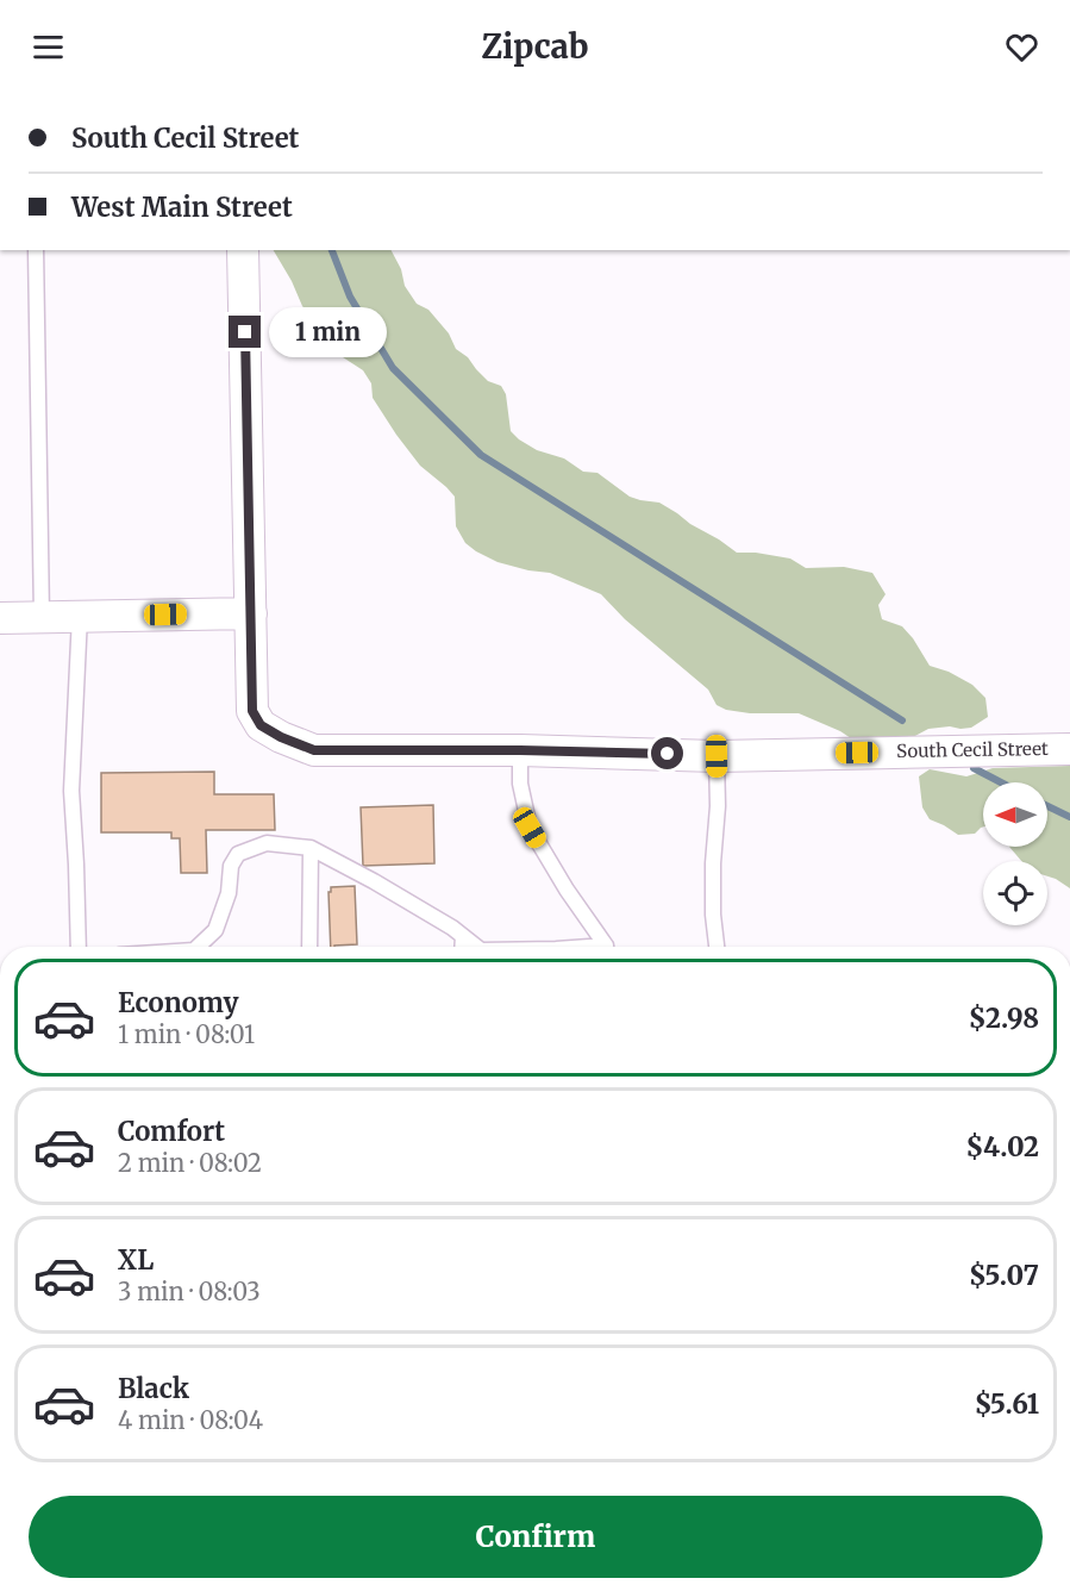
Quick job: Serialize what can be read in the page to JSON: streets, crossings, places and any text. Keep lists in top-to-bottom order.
{
  "streets": {
    "street": ["South Cecil Street"]
  },
  "north": "left",
  "page": {
    "header": "Zipcab",
    "banner": ["South Cecil Street", "West Main Street"],
    "bubble": "1 min",
    "list": [
      {
        "name": "Economy",
        "note": "1 min · 08:01",
        "value": "$2.98"
      },
      {
        "name": "Comfort",
        "note": "2 min · 08:02",
        "value": "$4.02"
      },
      {
        "name": "XL",
        "note": "3 min · 08:03",
        "value": "$5.07"
      },
      {
        "name": "Black",
        "note": "4 min · 08:04",
        "value": "$5.61"
      }
    ],
    "buttons": "Confirm"
  }
}
